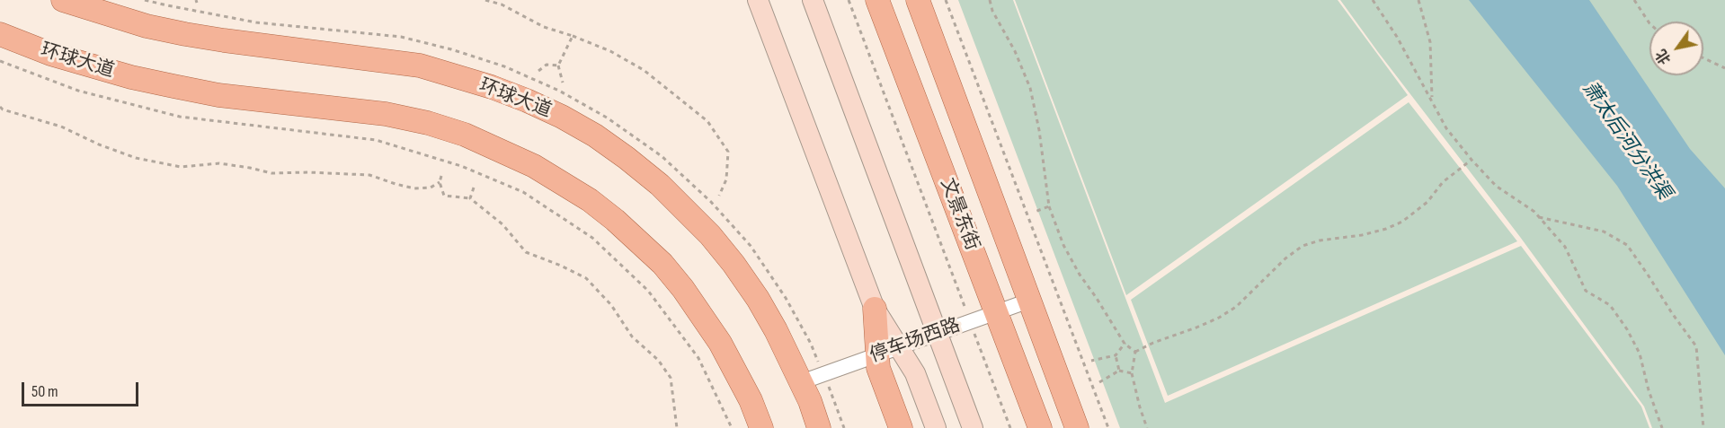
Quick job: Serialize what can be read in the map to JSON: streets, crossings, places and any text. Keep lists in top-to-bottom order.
{
  "streets": {
    "main road": ["环球大道", "文景东街"],
    "street": ["停车场西路"]
  },
  "crossings": [
    ["环球大道", "停车场西路"],
    ["文景东街", "停车场西路"]
  ],
  "water": ["萧太后河分洪渠"],
  "scale_bar": "50 m",
  "north": "bottom left"
}
